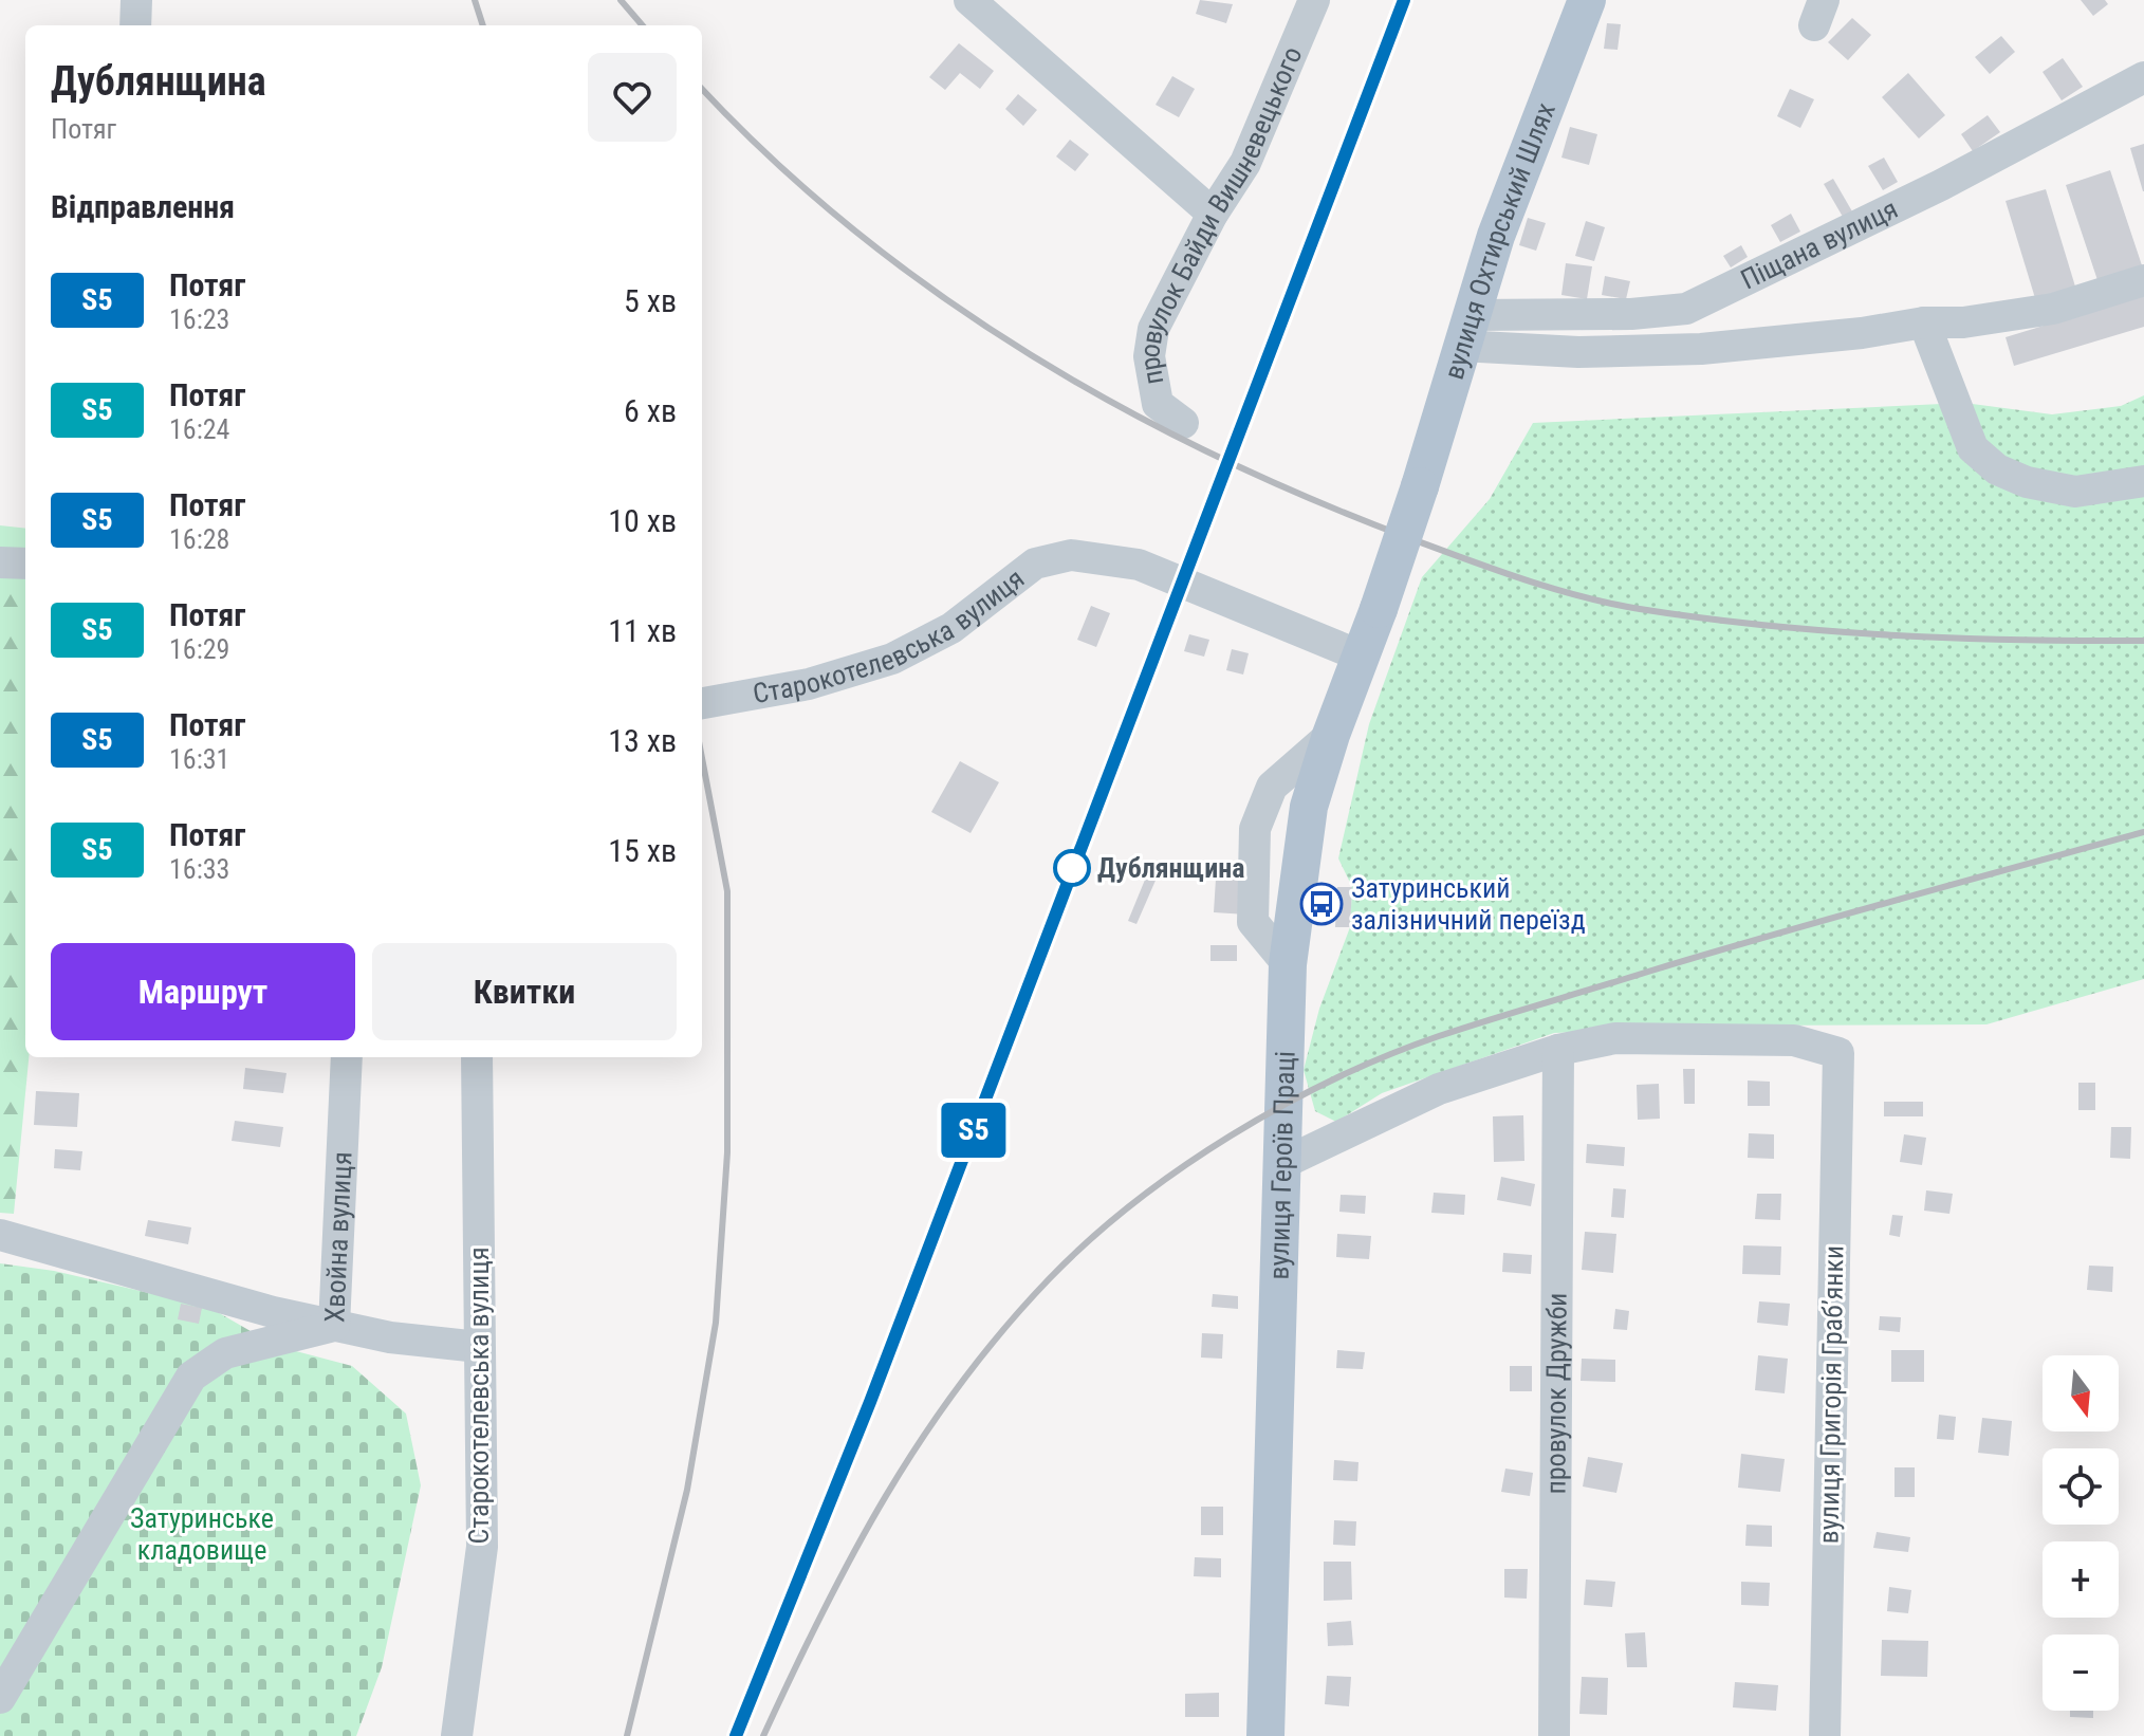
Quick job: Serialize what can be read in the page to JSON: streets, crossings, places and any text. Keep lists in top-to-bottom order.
{
  "streets": {
    "main road": ["вулиця Охтирський Шлях", "вулиця Героїв Праці"],
    "street": [
      "провулок Байди Вишневецького",
      "Піщана вулиця",
      "Старокотелевська вулиця",
      "Хвойна вулиця",
      "провулок Дружби",
      "вулиця Григорія Грабʼянки"
    ]
  },
  "crossings": [
    ["вулиця Охтирський Шлях", "Піщана вулиця"],
    ["вулиця Охтирський Шлях", "вулиця Героїв Праці"],
    ["Старокотелевська вулиця", "вулиця Героїв Праці"],
    ["Старокотелевська вулиця", "Хвойна вулиця"],
    ["провулок Дружби", "вулиця Григорія Грабʼянки"]
  ],
  "parks": ["Затуринське кладовище"],
  "places": {
    "other": ["Дублянщина"],
    "bus stop": ["Затуринський залізничний переїзд"]
  },
  "north": "bottom",
  "page": {
    "on_map": "S5",
    "heading": [
      ["Дублянщина", "Потяг"],
      "Відправлення"
    ],
    "list": [
      {
        "mark": "S5",
        "name": "Потяг",
        "note": "16:23",
        "value": "5 хв"
      },
      {
        "mark": "S5",
        "name": "Потяг",
        "note": "16:24",
        "value": "6 хв"
      },
      {
        "mark": "S5",
        "name": "Потяг",
        "note": "16:28",
        "value": "10 хв"
      },
      {
        "mark": "S5",
        "name": "Потяг",
        "note": "16:29",
        "value": "11 хв"
      },
      {
        "mark": "S5",
        "name": "Потяг",
        "note": "16:31",
        "value": "13 хв"
      },
      {
        "mark": "S5",
        "name": "Потяг",
        "note": "16:33",
        "value": "15 хв"
      }
    ],
    "buttons": ["Маршрут", "Квитки"],
    "map_buttons": ["+", "−"]
  }
}
